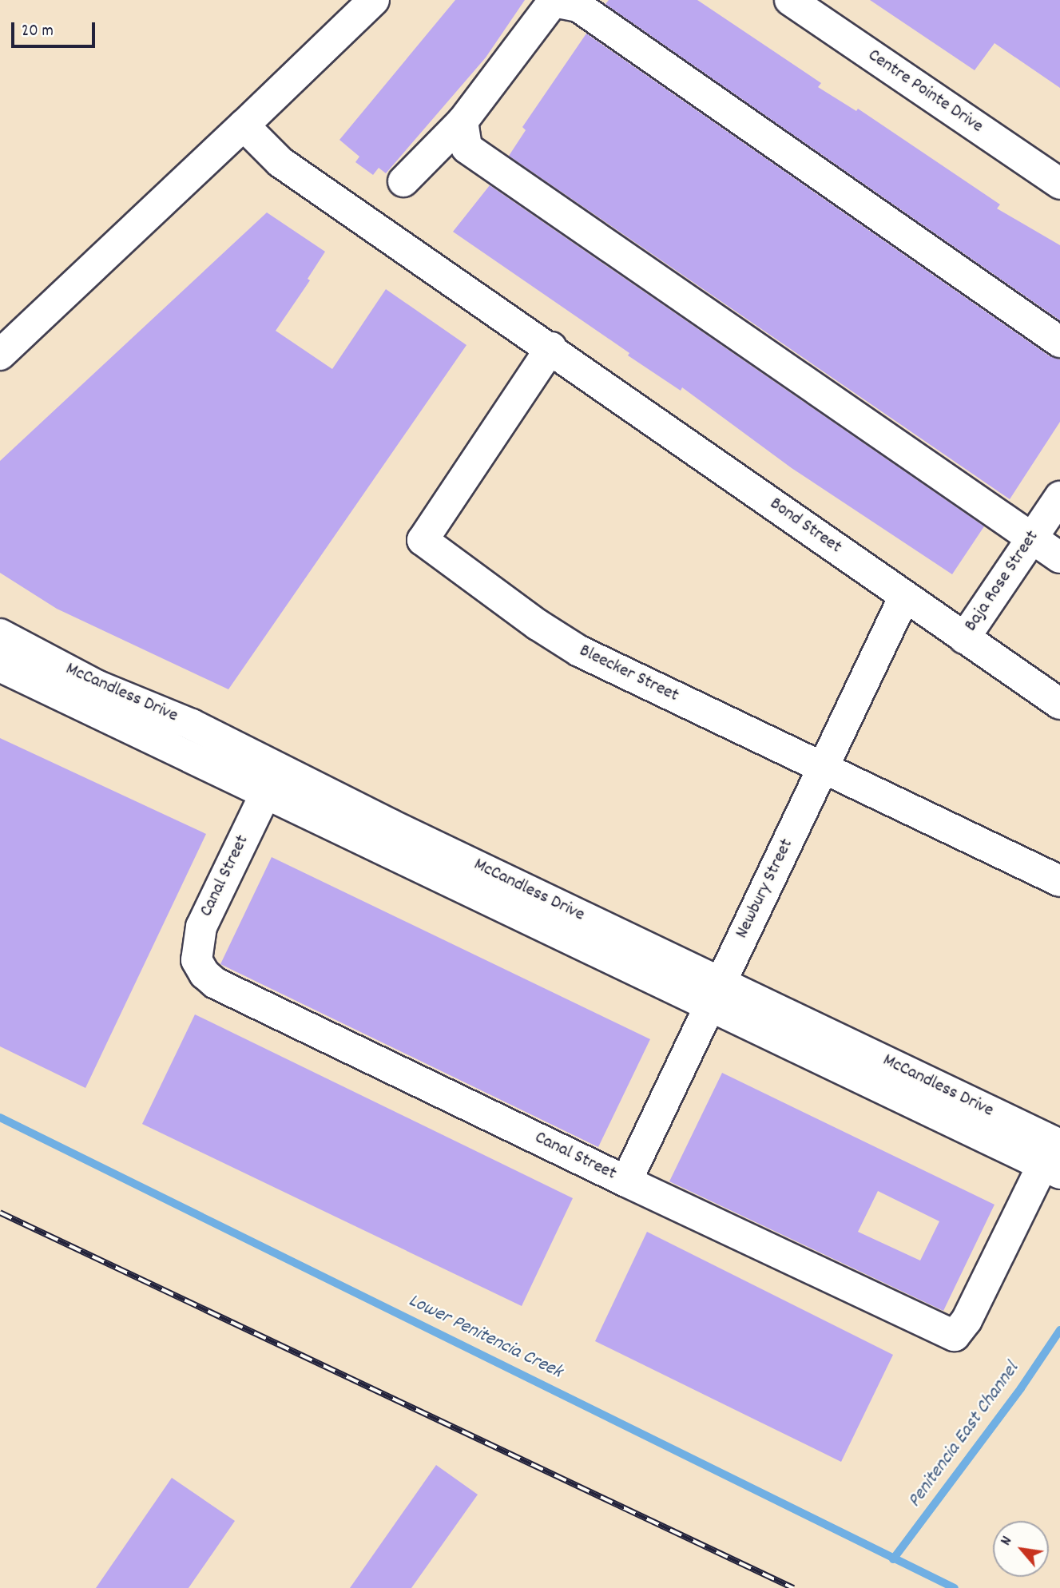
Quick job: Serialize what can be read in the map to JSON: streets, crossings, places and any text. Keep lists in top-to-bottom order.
{
  "streets": {
    "street": [
      "Centre Pointe Drive",
      "Bond Street",
      "Baja Rose Street",
      "Bleecker Street",
      "McCandless Drive",
      "Canal Street",
      "Newbury Street"
    ]
  },
  "crossings": [
    ["Bond Street", "Baja Rose Street"],
    ["Bond Street", "Bleecker Street"],
    ["Bond Street", "Newbury Street"],
    ["Bleecker Street", "Newbury Street"],
    ["McCandless Drive", "Canal Street"],
    ["McCandless Drive", "Newbury Street"],
    ["Canal Street", "Newbury Street"]
  ],
  "water": ["Lower Penitencia Creek", "Penitencia East Channel"],
  "scale_bar": "20 m",
  "north": "top left"
}
